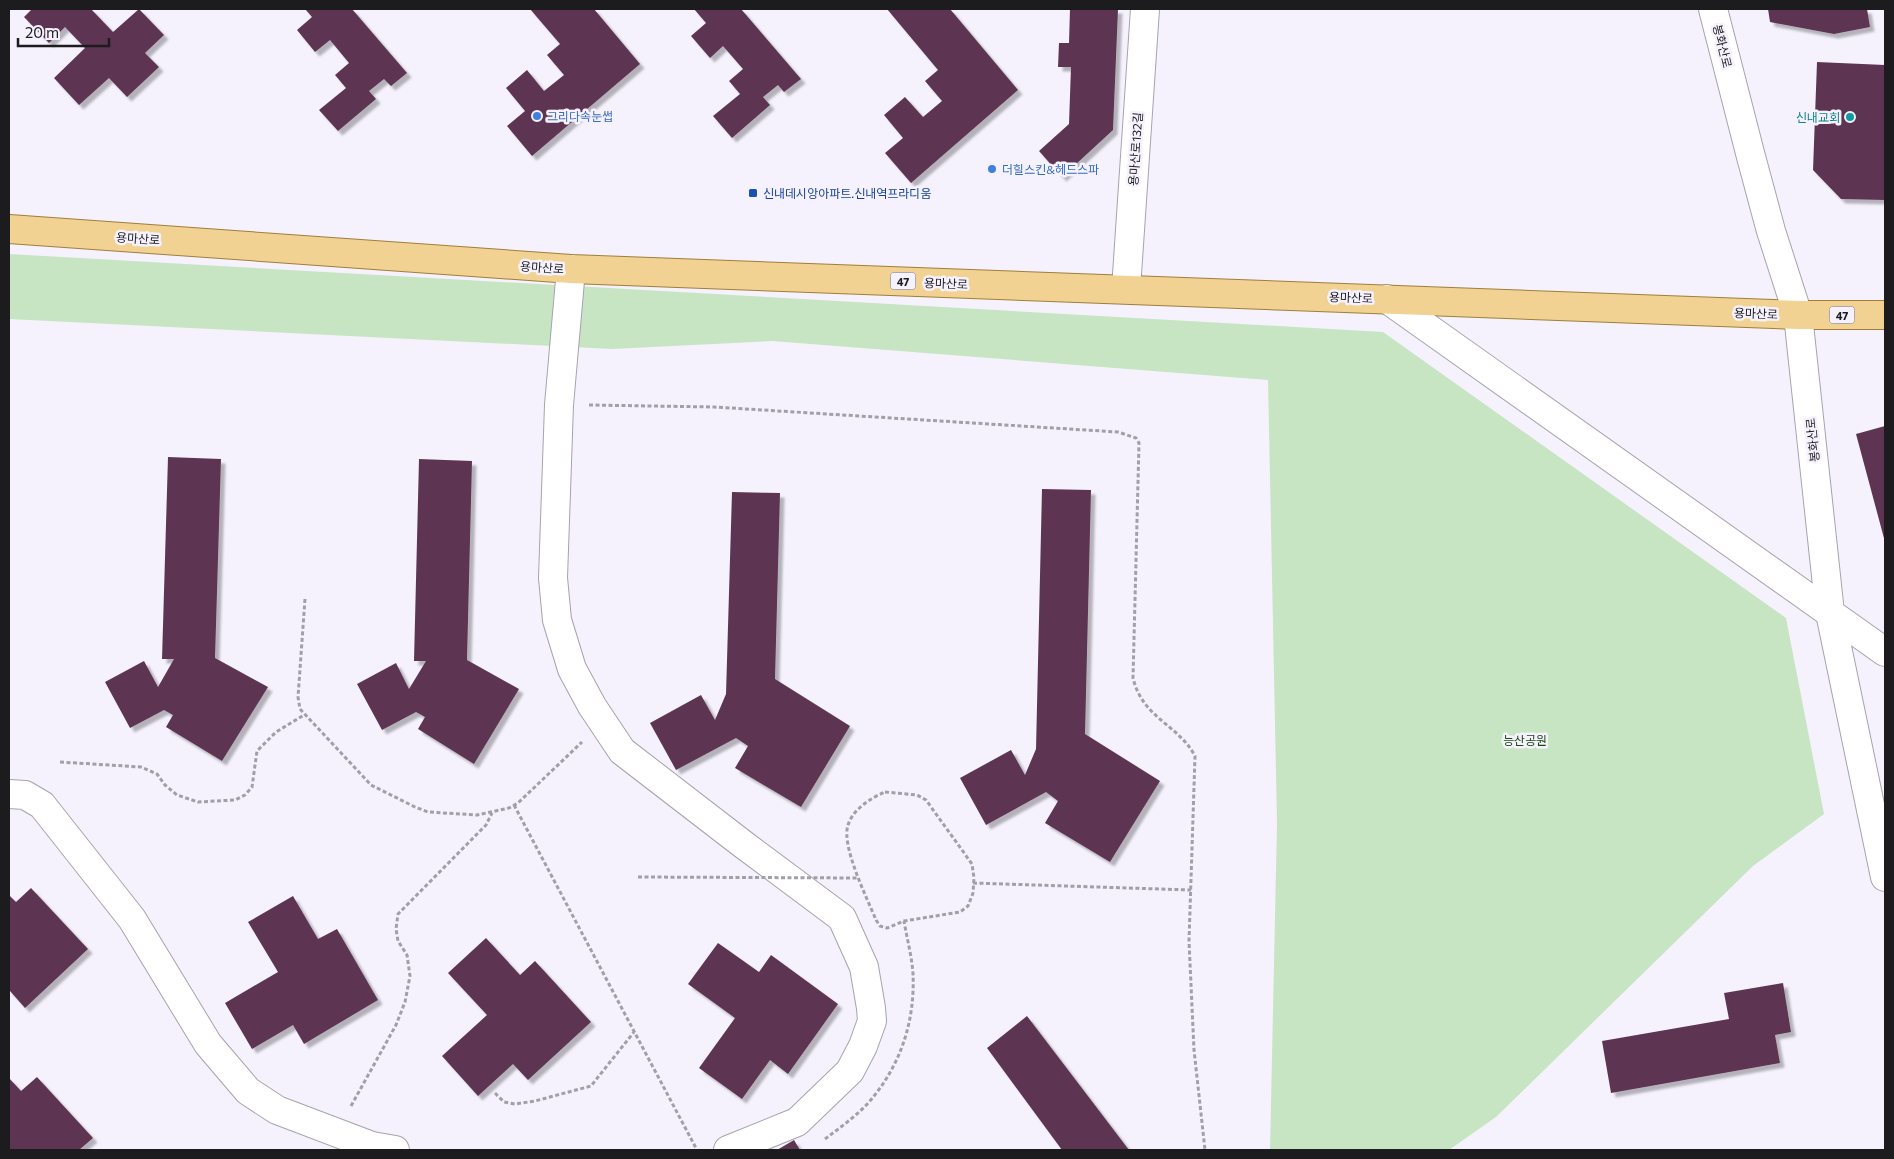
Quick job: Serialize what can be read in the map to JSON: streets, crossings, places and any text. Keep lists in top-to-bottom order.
{
  "streets": {
    "main road": ["용마산로", "47"],
    "street": ["봉화산로", "용마산로132길"]
  },
  "crossings": [
    ["봉화산로", "용마산로"],
    ["용마산로132길", "용마산로"]
  ],
  "parks": ["능산공원"],
  "places": {
    "other": ["그리다속눈썹", "신내교회", "더힐스킨&헤드스파"],
    "transit": ["신내데시앙아파트.신내역프라디움"]
  },
  "scale_bar": "20 m"
}
